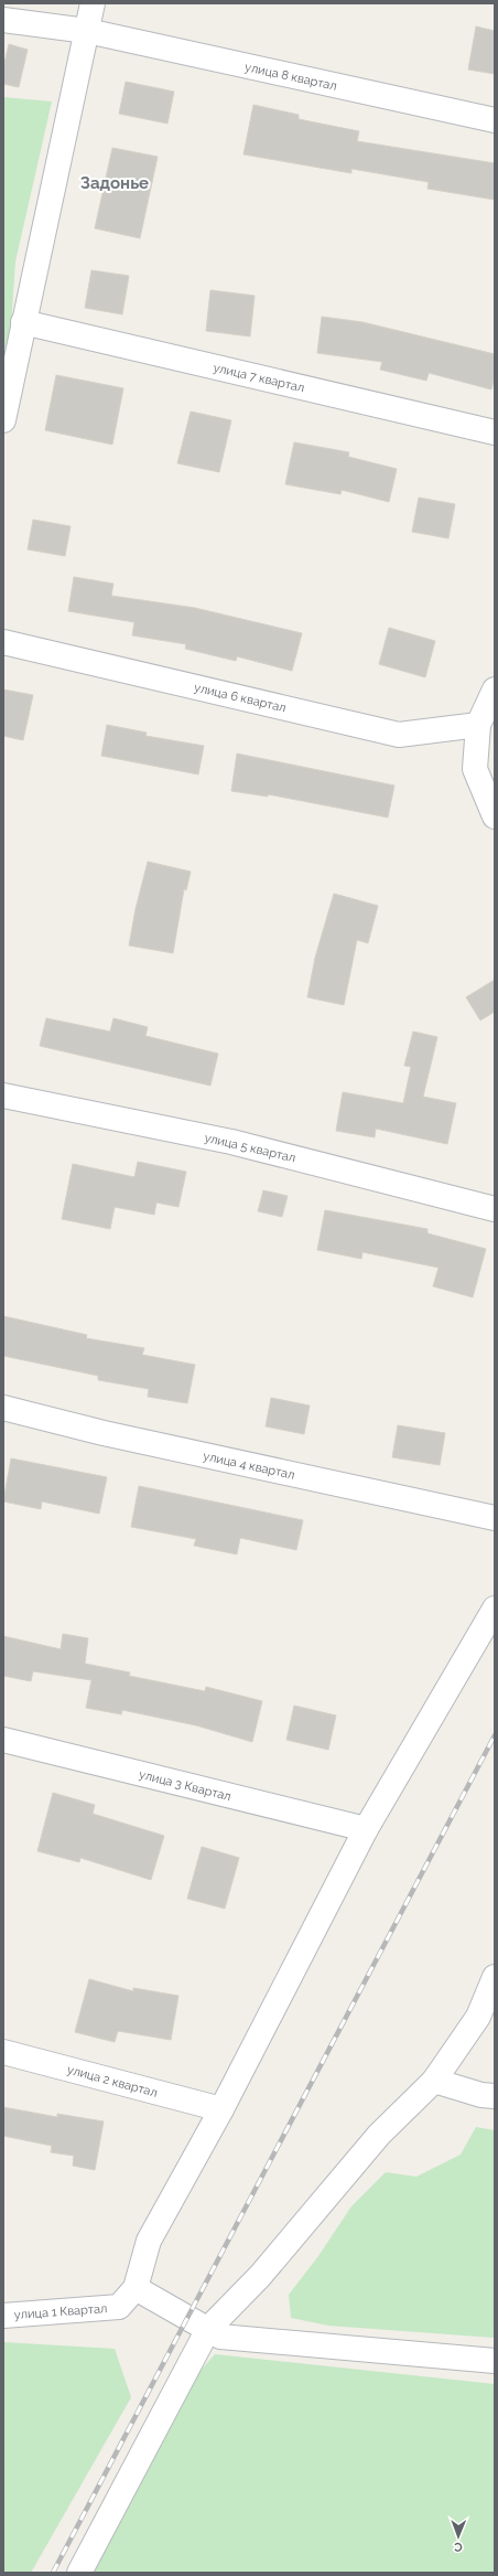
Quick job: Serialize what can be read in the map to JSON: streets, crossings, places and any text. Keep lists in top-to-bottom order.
{
  "streets": {
    "street": [
      "улица 8 квартал",
      "улица 7 квартал",
      "улица 6 квартал",
      "улица 5 квартал",
      "улица 4 квартал",
      "улица 3 Квартал",
      "улица 2 квартал",
      "улица 1 Квартал"
    ]
  },
  "districts": ["Задонье"],
  "north": "bottom"
}
